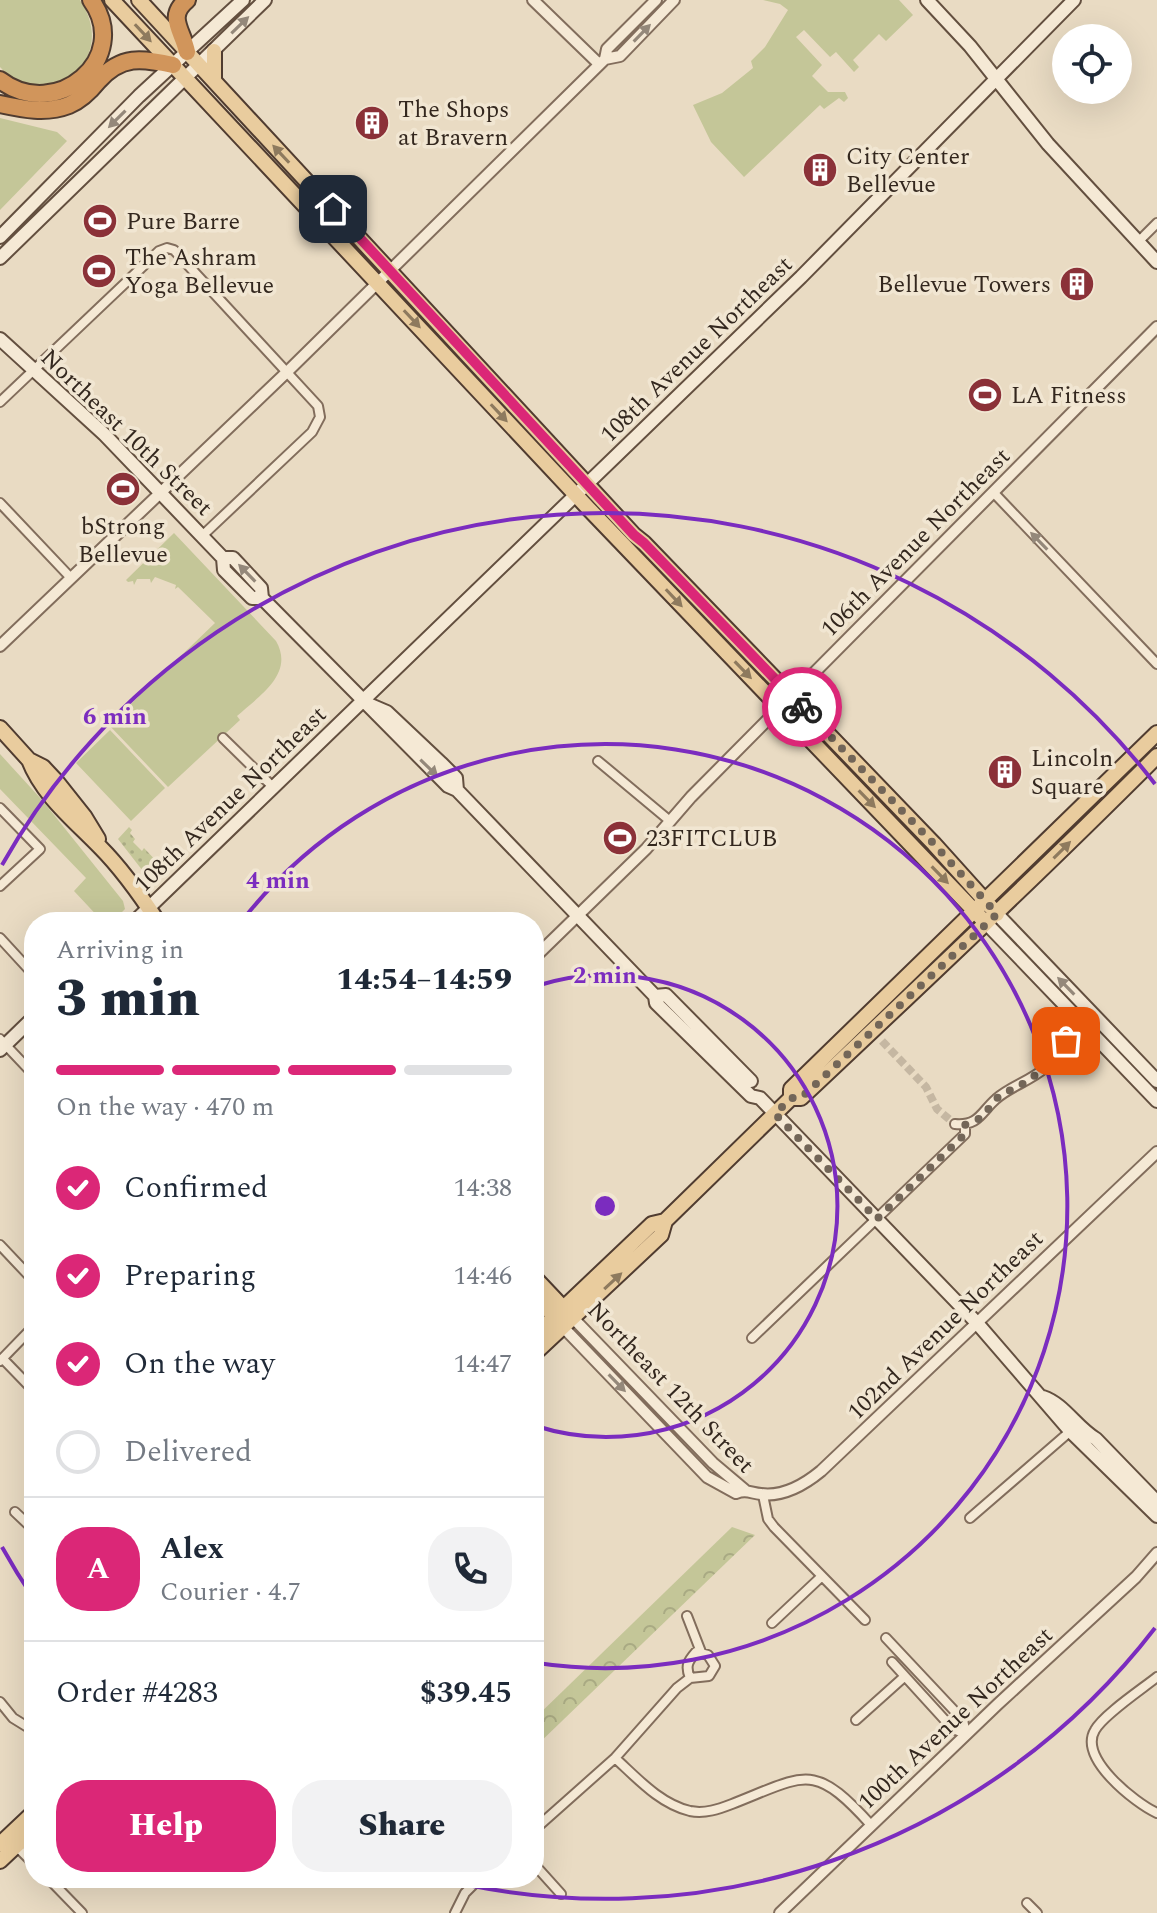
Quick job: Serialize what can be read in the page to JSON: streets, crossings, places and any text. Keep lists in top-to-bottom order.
{
  "streets": {
    "main road": ["108th Avenue Northeast", "Northeast 10th Street", "Northeast 12th Street"],
    "street": ["106th Avenue Northeast", "102nd Avenue Northeast", "100th Avenue Northeast"]
  },
  "crossings": [
    ["108th Avenue Northeast", "Northeast 10th Street"],
    ["Northeast 10th Street", "106th Avenue Northeast"],
    ["Northeast 10th Street", "102nd Avenue Northeast"],
    ["102nd Avenue Northeast", "Northeast 12th Street"]
  ],
  "places": {
    "building": [
      "The Shops at Bravern",
      "City Center Bellevue",
      "Bellevue Towers",
      "Lincoln Square"
    ],
    "sports": [
      "Pure Barre",
      "The Ashram Yoga Bellevue",
      "LA Fitness",
      "bStrong Bellevue",
      "23FITCLUB"
    ]
  },
  "page": {
    "heading": ["3 min", "Arriving in", "14:54–14:59"],
    "panel": [
      "Alex",
      "Courier · 4.7",
      "Order #4283",
      "$39.45"
    ],
    "bar": "On the way · 470 m",
    "list": [
      ["Confirmed", "14:38"],
      ["Preparing", "14:46"],
      ["On the way", "14:47"],
      "Delivered"
    ],
    "round": "A",
    "buttons": ["Help", "Share"]
  },
  "rings": ["6 min", "4 min", "2 min"]
}
